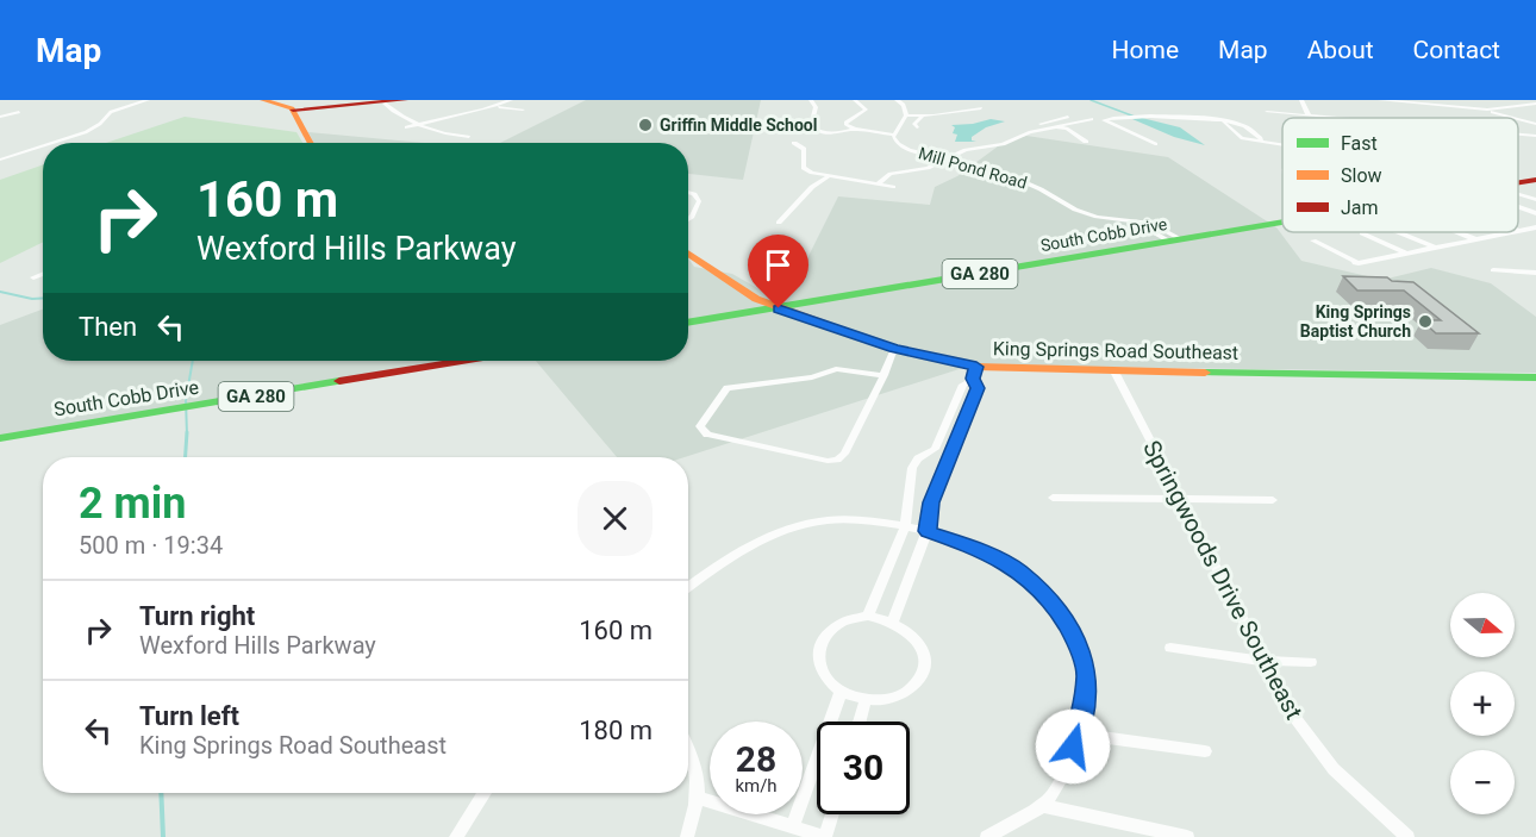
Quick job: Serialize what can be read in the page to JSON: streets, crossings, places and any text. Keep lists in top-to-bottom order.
{
  "streets": {
    "main road": ["South Cobb Drive", "GA 280", "King Springs Road Southeast"],
    "street": ["Mill Pond Road", "Springwoods Drive Southeast"]
  },
  "crossings": [
    ["Mill Pond Road", "South Cobb Drive"],
    ["South Cobb Drive", "King Springs Road Southeast"],
    ["King Springs Road Southeast", "Springwoods Drive Southeast"]
  ],
  "places": ["Griffin Middle School", "King Springs Baptist Church"],
  "legend": ["Fast", "Slow", "Jam"],
  "north": "right",
  "page": {
    "header": "Map",
    "nav": [
      "Home",
      "Map",
      "About",
      "Contact"
    ],
    "turn": ["160 m", "Wexford Hills Parkway"],
    "then": "Then",
    "heading": ["2 min", "500 m · 19:34"],
    "list": [
      {
        "name": "Turn right",
        "note": "Wexford Hills Parkway",
        "value": "160 m"
      },
      {
        "name": "Turn left",
        "note": "King Springs Road Southeast",
        "value": "180 m"
      }
    ],
    "map_buttons": ["+", "−"],
    "speed": "28 km/h",
    "limit": "30"
  }
}
